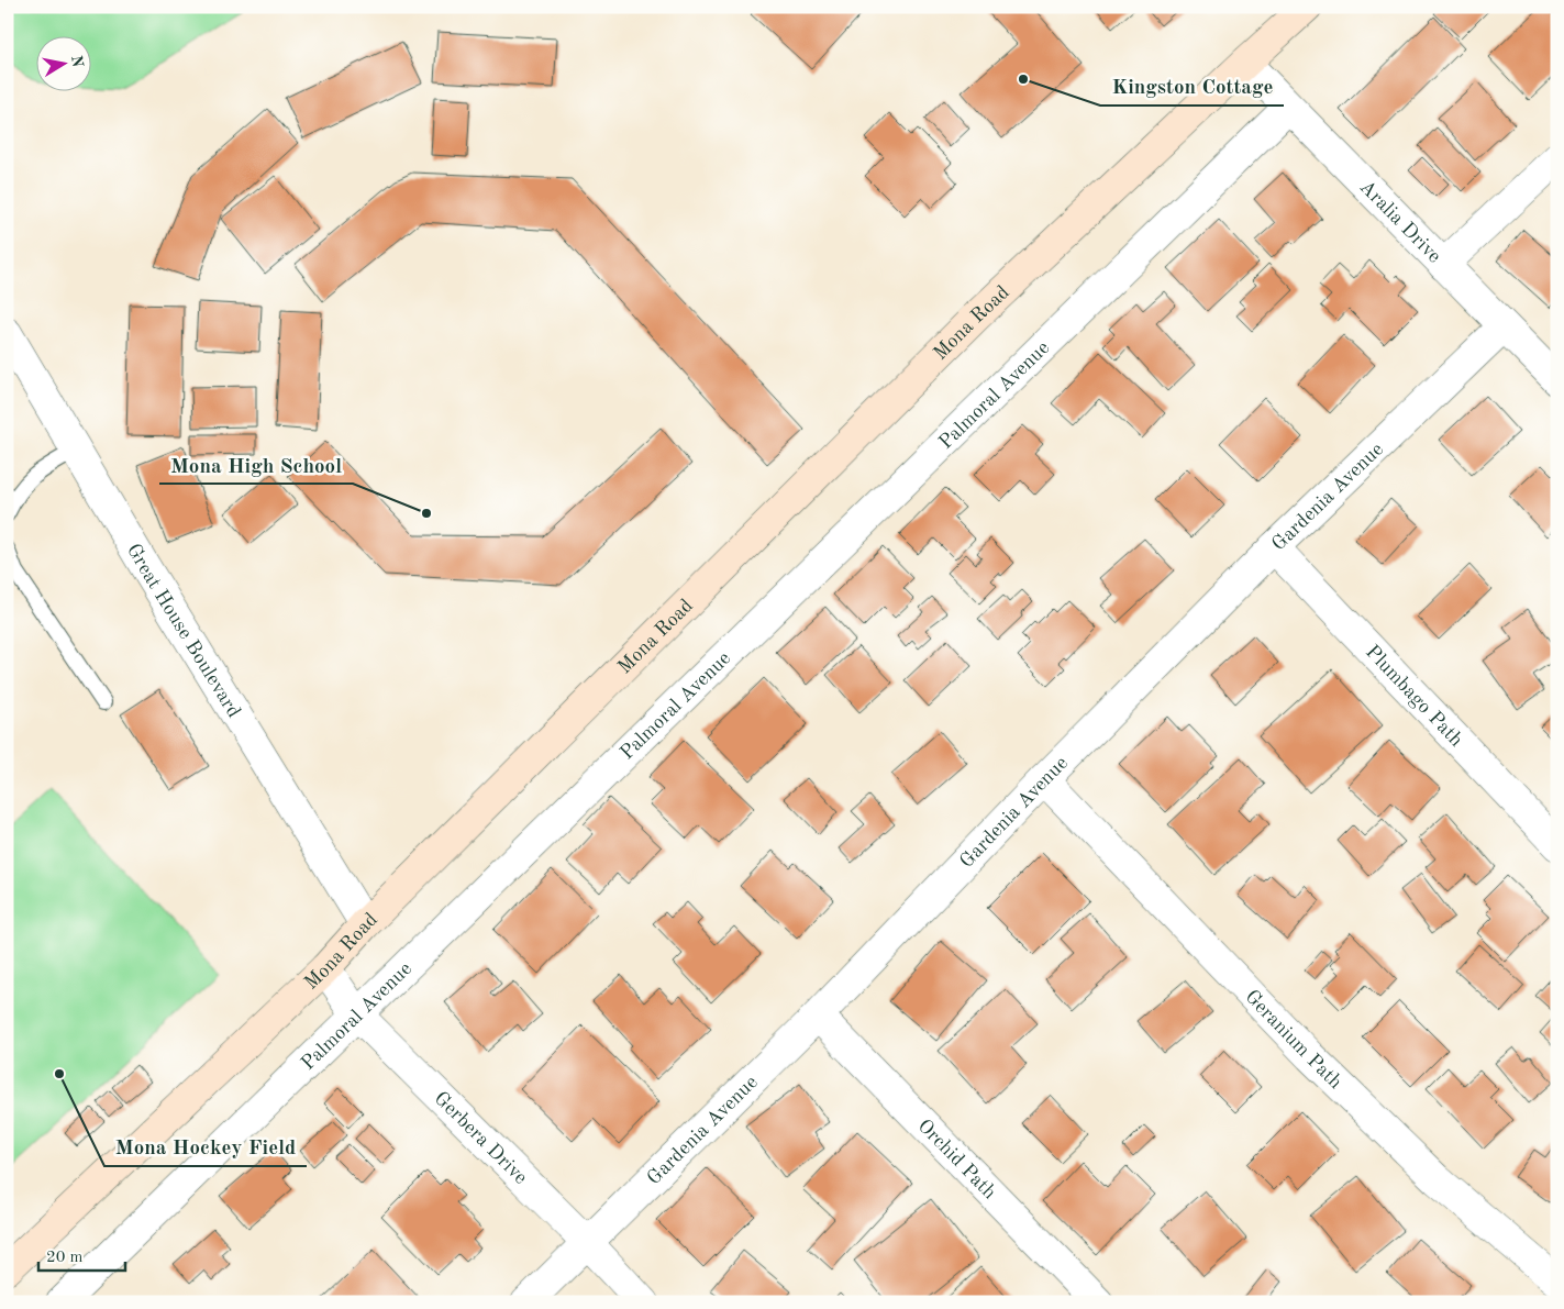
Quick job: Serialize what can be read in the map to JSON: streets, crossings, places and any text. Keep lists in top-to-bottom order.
{
  "streets": {
    "street": [
      "Aralia Drive",
      "Mona Road",
      "Palmoral Avenue",
      "Gardenia Avenue",
      "Great House Boulevard",
      "Plumbago Path",
      "Geranium Path",
      "Gerbera Drive",
      "Orchid Path"
    ]
  },
  "crossings": [
    ["Aralia Drive", "Mona Road"],
    ["Aralia Drive", "Palmoral Avenue"],
    ["Aralia Drive", "Gardenia Avenue"],
    ["Mona Road", "Great House Boulevard"],
    ["Mona Road", "Gerbera Drive"],
    ["Palmoral Avenue", "Gerbera Drive"],
    ["Gardenia Avenue", "Plumbago Path"],
    ["Gardenia Avenue", "Geranium Path"],
    ["Gardenia Avenue", "Gerbera Drive"],
    ["Gardenia Avenue", "Orchid Path"]
  ],
  "places": ["Kingston Cottage", "Mona High School", "Mona Hockey Field"],
  "scale_bar": "20 m",
  "north": "right"
}
